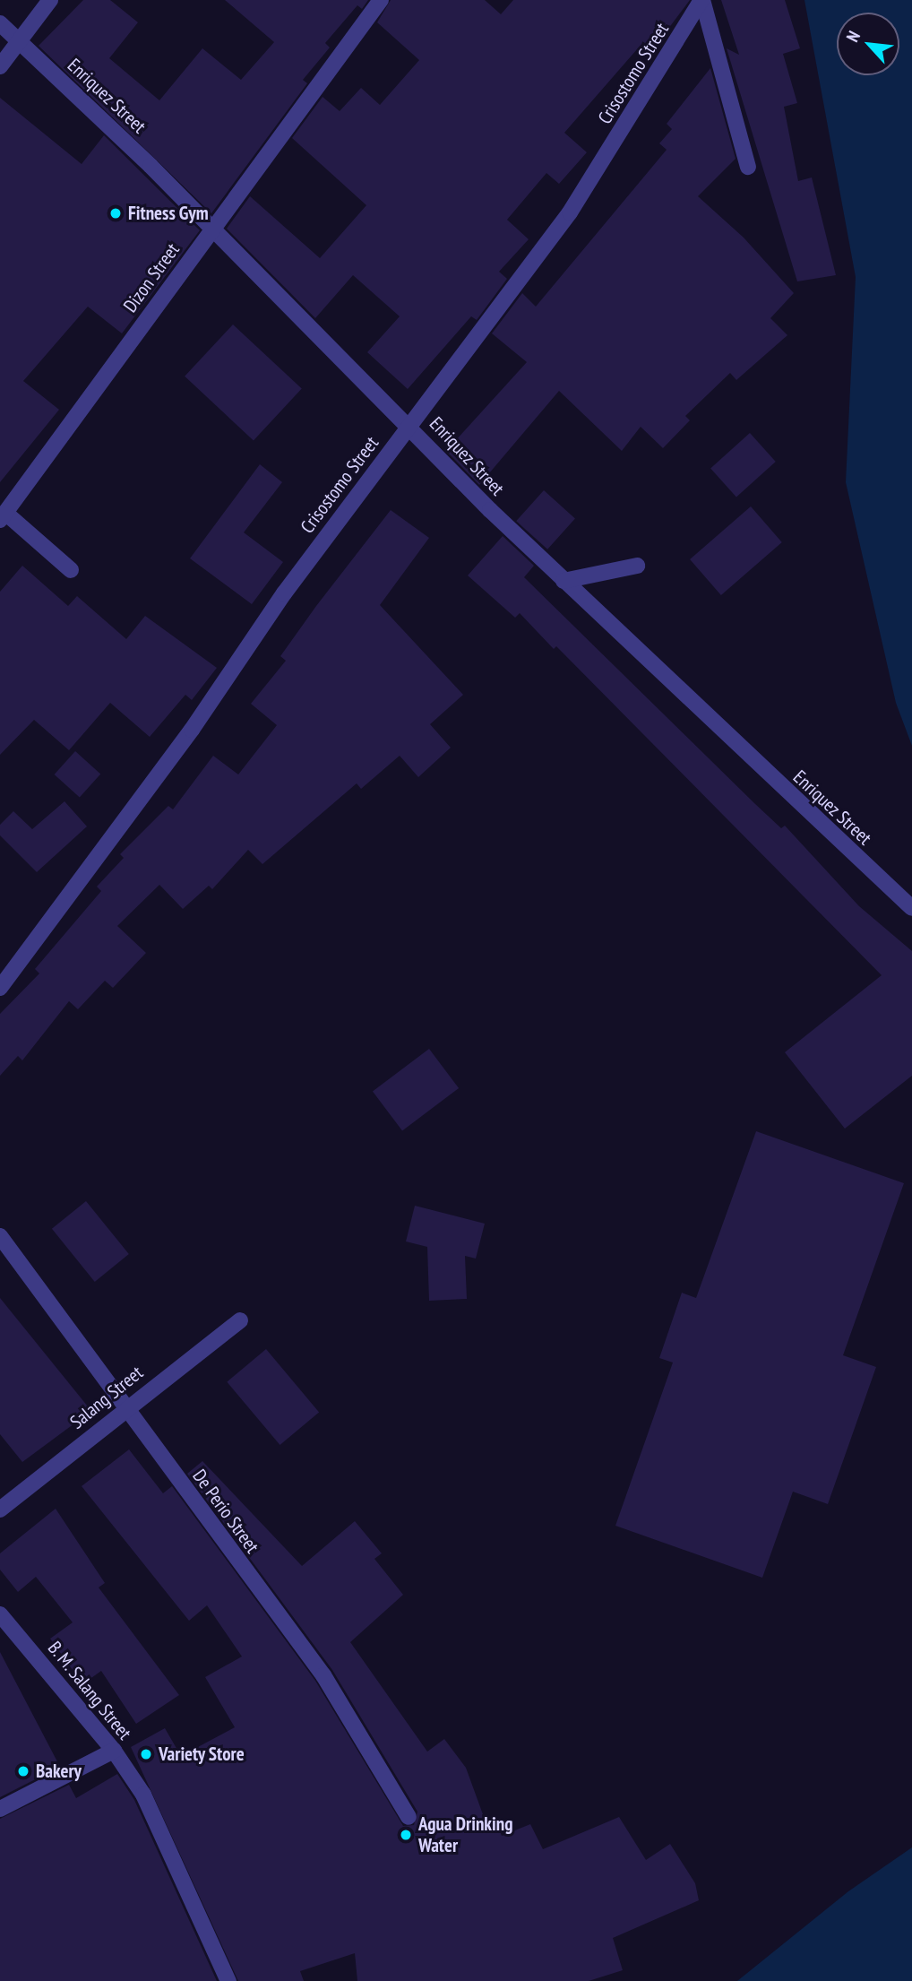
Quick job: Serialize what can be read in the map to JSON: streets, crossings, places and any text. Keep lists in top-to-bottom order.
{
  "streets": {
    "street": [
      "Crisostomo Street",
      "Enriquez Street",
      "Dizon Street",
      "Salang Street",
      "De Perio Street",
      "B. M. Salang Street"
    ]
  },
  "crossings": [
    ["Crisostomo Street", "Enriquez Street"],
    ["Enriquez Street", "Dizon Street"],
    ["Salang Street", "De Perio Street"]
  ],
  "places": [
    "Fitness Gym",
    "Variety Store",
    "Bakery",
    "Agua Drinking Water"
  ],
  "north": "top left"
}
